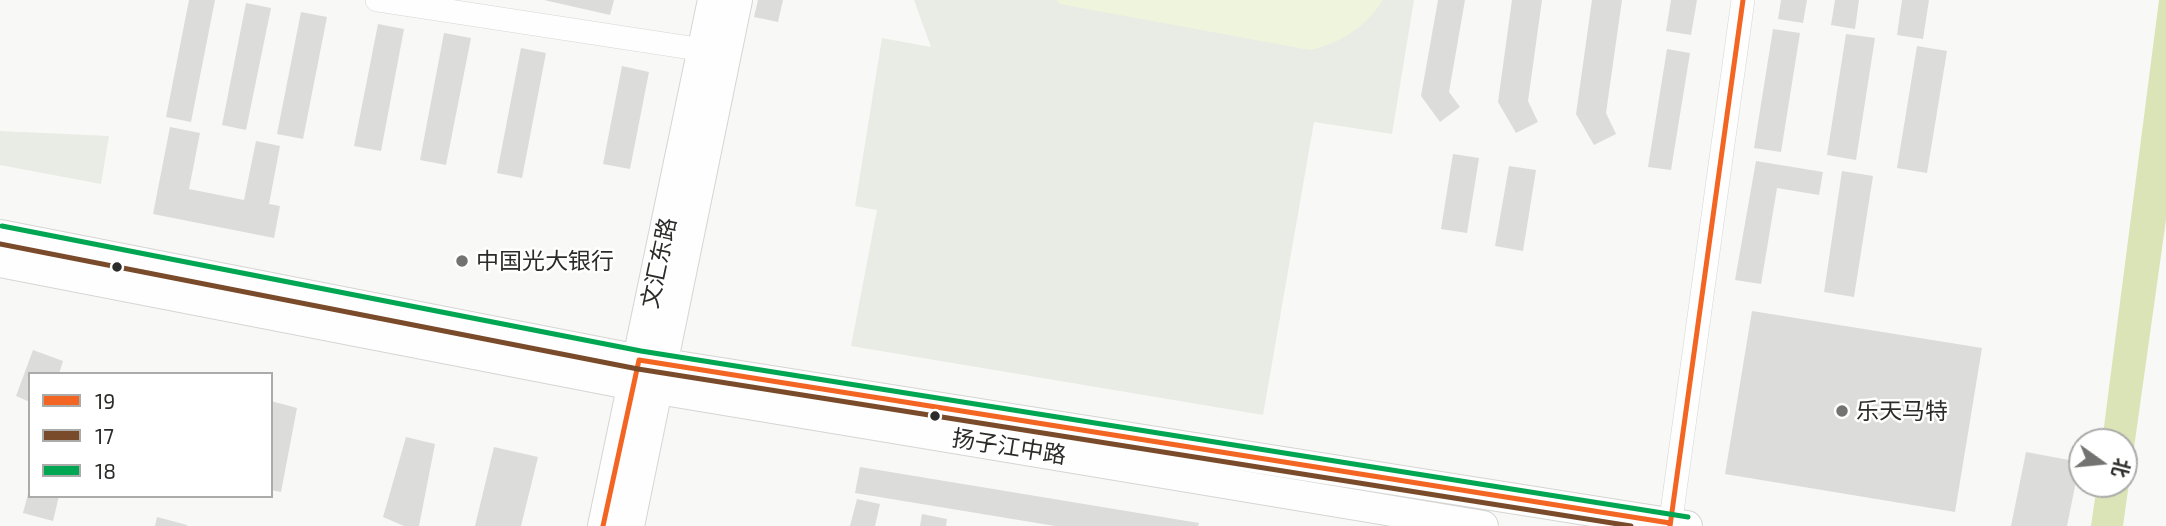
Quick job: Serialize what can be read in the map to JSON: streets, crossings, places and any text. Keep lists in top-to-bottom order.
{
  "streets": {
    "main road": ["文汇东路", "扬子江中路"]
  },
  "crossings": [
    ["文汇东路", "扬子江中路"]
  ],
  "places": ["中国光大银行", "乐天马特"],
  "lines": ["transit line 19", "transit line 18", "transit line 17"],
  "legend": ["19", "17", "18"],
  "north": "right"
}
